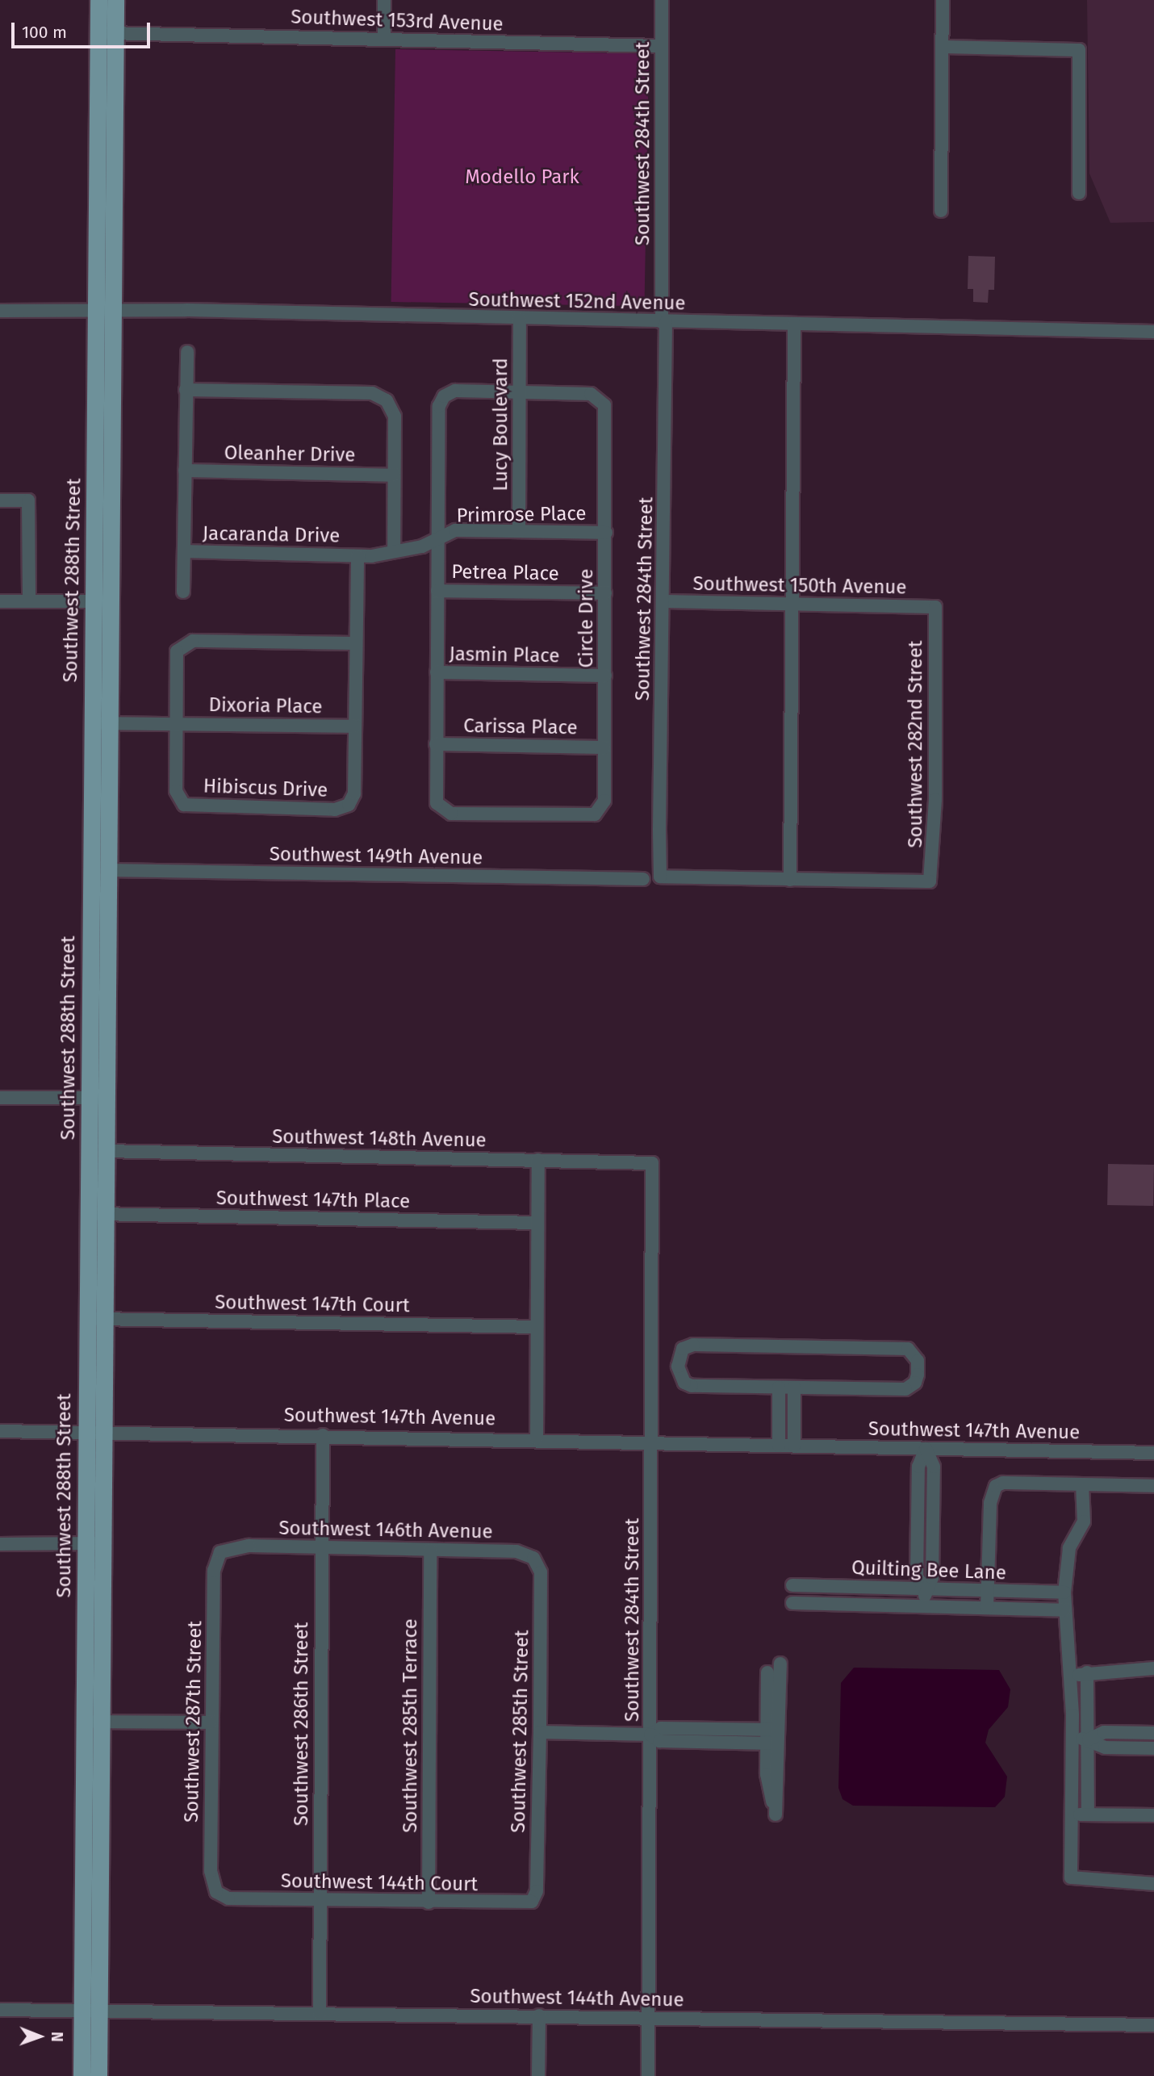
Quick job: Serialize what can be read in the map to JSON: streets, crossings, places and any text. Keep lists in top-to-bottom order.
{
  "streets": {
    "main road": ["Southwest 288th Street"],
    "street": [
      "Southwest 153rd Avenue",
      "Southwest 284th Street",
      "Southwest 152nd Avenue",
      "Lucy Boulevard",
      "Oleanher Drive",
      "Primrose Place",
      "Jacaranda Drive",
      "Petrea Place",
      "Southwest 150th Avenue",
      "Circle Drive",
      "Jasmin Place",
      "Dixoria Place",
      "Carissa Place",
      "Southwest 282nd Street",
      "Hibiscus Drive",
      "Southwest 149th Avenue",
      "Southwest 148th Avenue",
      "Southwest 147th Place",
      "Southwest 147th Court",
      "Southwest 147th Avenue",
      "Southwest 146th Avenue",
      "Quilting Bee Lane",
      "Southwest 287th Street",
      "Southwest 286th Street",
      "Southwest 285th Terrace",
      "Southwest 285th Street",
      "Southwest 144th Court",
      "Southwest 144th Avenue"
    ]
  },
  "crossings": [
    ["Southwest 153rd Avenue", "Southwest 284th Street"],
    ["Southwest 153rd Avenue", "Southwest 288th Street"],
    ["Southwest 284th Street", "Southwest 152nd Avenue"],
    ["Southwest 284th Street", "Southwest 150th Avenue"],
    ["Southwest 284th Street", "Southwest 282nd Street"],
    ["Southwest 284th Street", "Southwest 148th Avenue"],
    ["Southwest 284th Street", "Southwest 147th Avenue"],
    ["Southwest 284th Street", "Southwest 144th Avenue"],
    ["Southwest 152nd Avenue", "Lucy Boulevard"],
    ["Southwest 152nd Avenue", "Southwest 288th Street"],
    ["Lucy Boulevard", "Primrose Place"],
    ["Lucy Boulevard", "Circle Drive"],
    ["Primrose Place", "Circle Drive"],
    ["Jacaranda Drive", "Hibiscus Drive"],
    ["Petrea Place", "Circle Drive"],
    ["Southwest 288th Street", "Dixoria Place"],
    ["Southwest 288th Street", "Southwest 149th Avenue"],
    ["Southwest 288th Street", "Southwest 148th Avenue"],
    ["Southwest 288th Street", "Southwest 147th Place"],
    ["Southwest 288th Street", "Southwest 147th Court"],
    ["Southwest 288th Street", "Southwest 147th Avenue"],
    ["Southwest 288th Street", "Southwest 144th Avenue"],
    ["Southwest 150th Avenue", "Southwest 282nd Street"],
    ["Circle Drive", "Jasmin Place"],
    ["Circle Drive", "Carissa Place"],
    ["Dixoria Place", "Hibiscus Drive"],
    ["Southwest 147th Avenue", "Southwest 286th Street"],
    ["Southwest 146th Avenue", "Southwest 287th Street"],
    ["Southwest 146th Avenue", "Southwest 286th Street"],
    ["Southwest 146th Avenue", "Southwest 285th Terrace"],
    ["Southwest 146th Avenue", "Southwest 285th Street"],
    ["Southwest 287th Street", "Southwest 144th Court"],
    ["Southwest 286th Street", "Southwest 144th Court"],
    ["Southwest 286th Street", "Southwest 144th Avenue"],
    ["Southwest 285th Terrace", "Southwest 144th Court"],
    ["Southwest 285th Street", "Southwest 144th Court"]
  ],
  "parks": ["Modello Park"],
  "scale_bar": "100 m",
  "north": "right"
}
